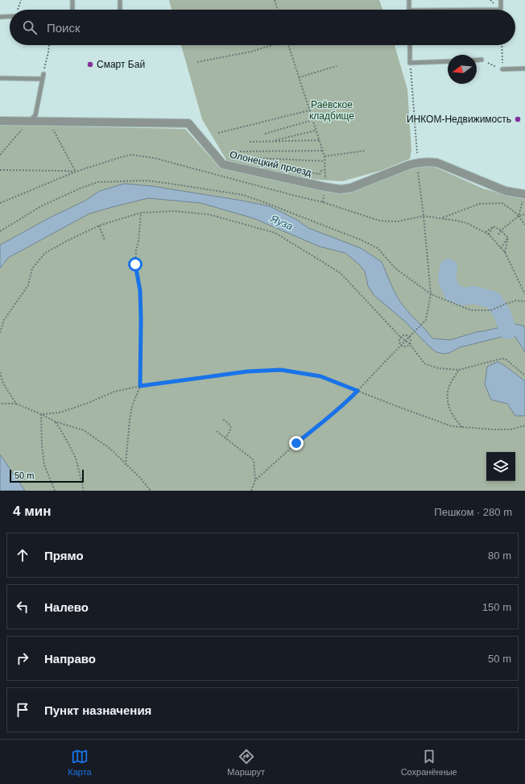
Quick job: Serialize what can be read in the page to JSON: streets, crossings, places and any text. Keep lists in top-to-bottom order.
{
  "streets": {
    "street": ["Олонецкий проезд"]
  },
  "water": ["Яуза"],
  "parks": ["Раёвское кладбище"],
  "places": ["Смарт Бай", "ИНКОМ-Недвижимость"],
  "scale_bar": "50 m",
  "north": "left",
  "page": {
    "search": "Поиск",
    "scale": "50 m",
    "heading": ["4 мин", "Пешком · 280 m"],
    "list": [
      ["Прямо", "80 m"],
      ["Налево", "150 m"],
      ["Направо", "50 m"],
      "Пункт назначения"
    ],
    "nav": ["Карта", "Маршрут", "Сохранённые"]
  }
}
